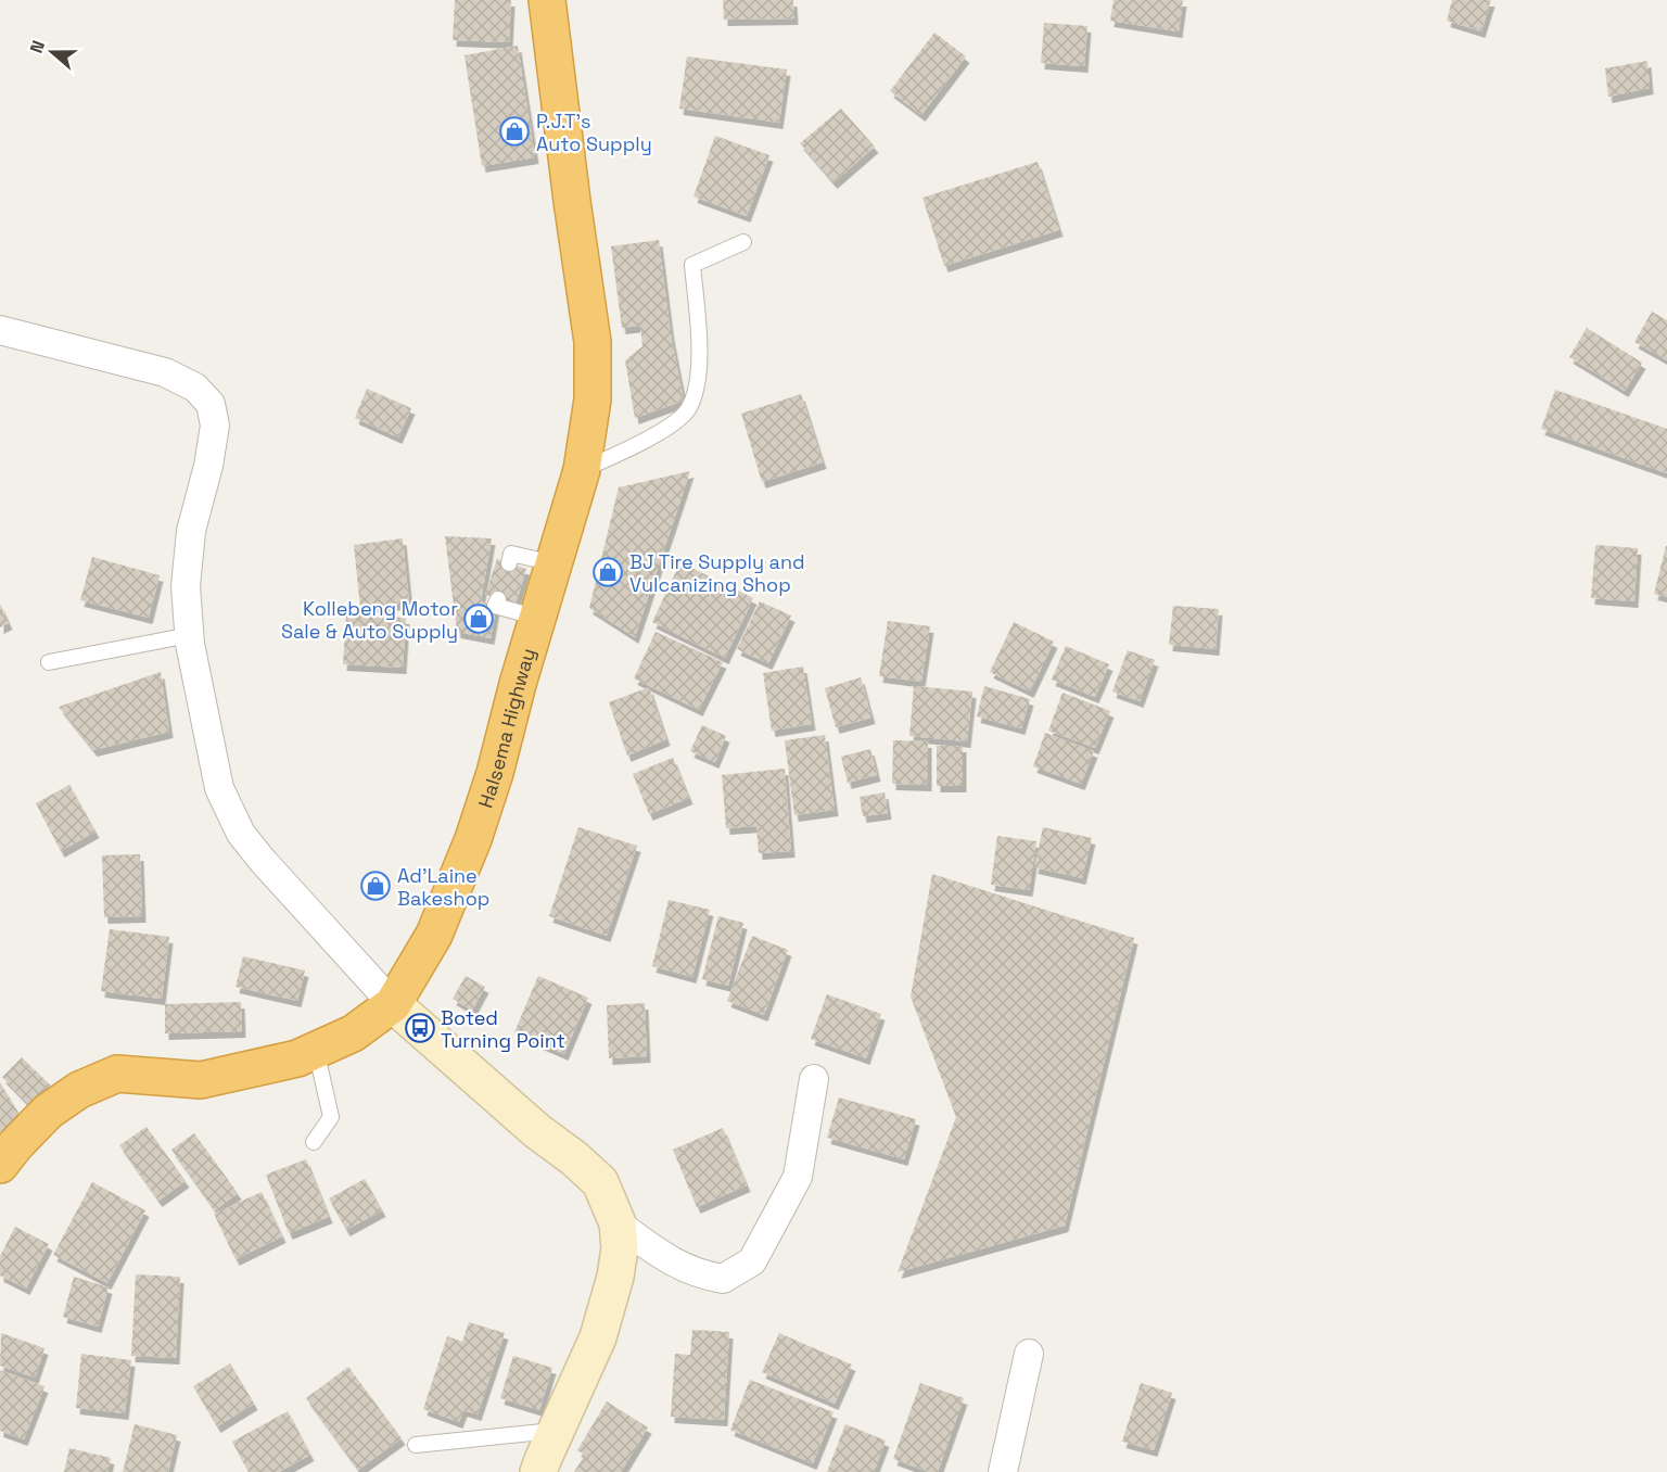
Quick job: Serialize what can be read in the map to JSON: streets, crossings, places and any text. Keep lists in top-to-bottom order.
{
  "streets": {
    "highway": ["Halsema Highway"]
  },
  "places": {
    "shop": [
      "P.J.T's Auto Supply",
      "BJ Tire Supply and Vulcanizing Shop",
      "Kollebeng Motor Sale & Auto Supply",
      "Ad'Laine Bakeshop"
    ],
    "bus stop": ["Boted Turning Point"]
  },
  "north": "left"
}
